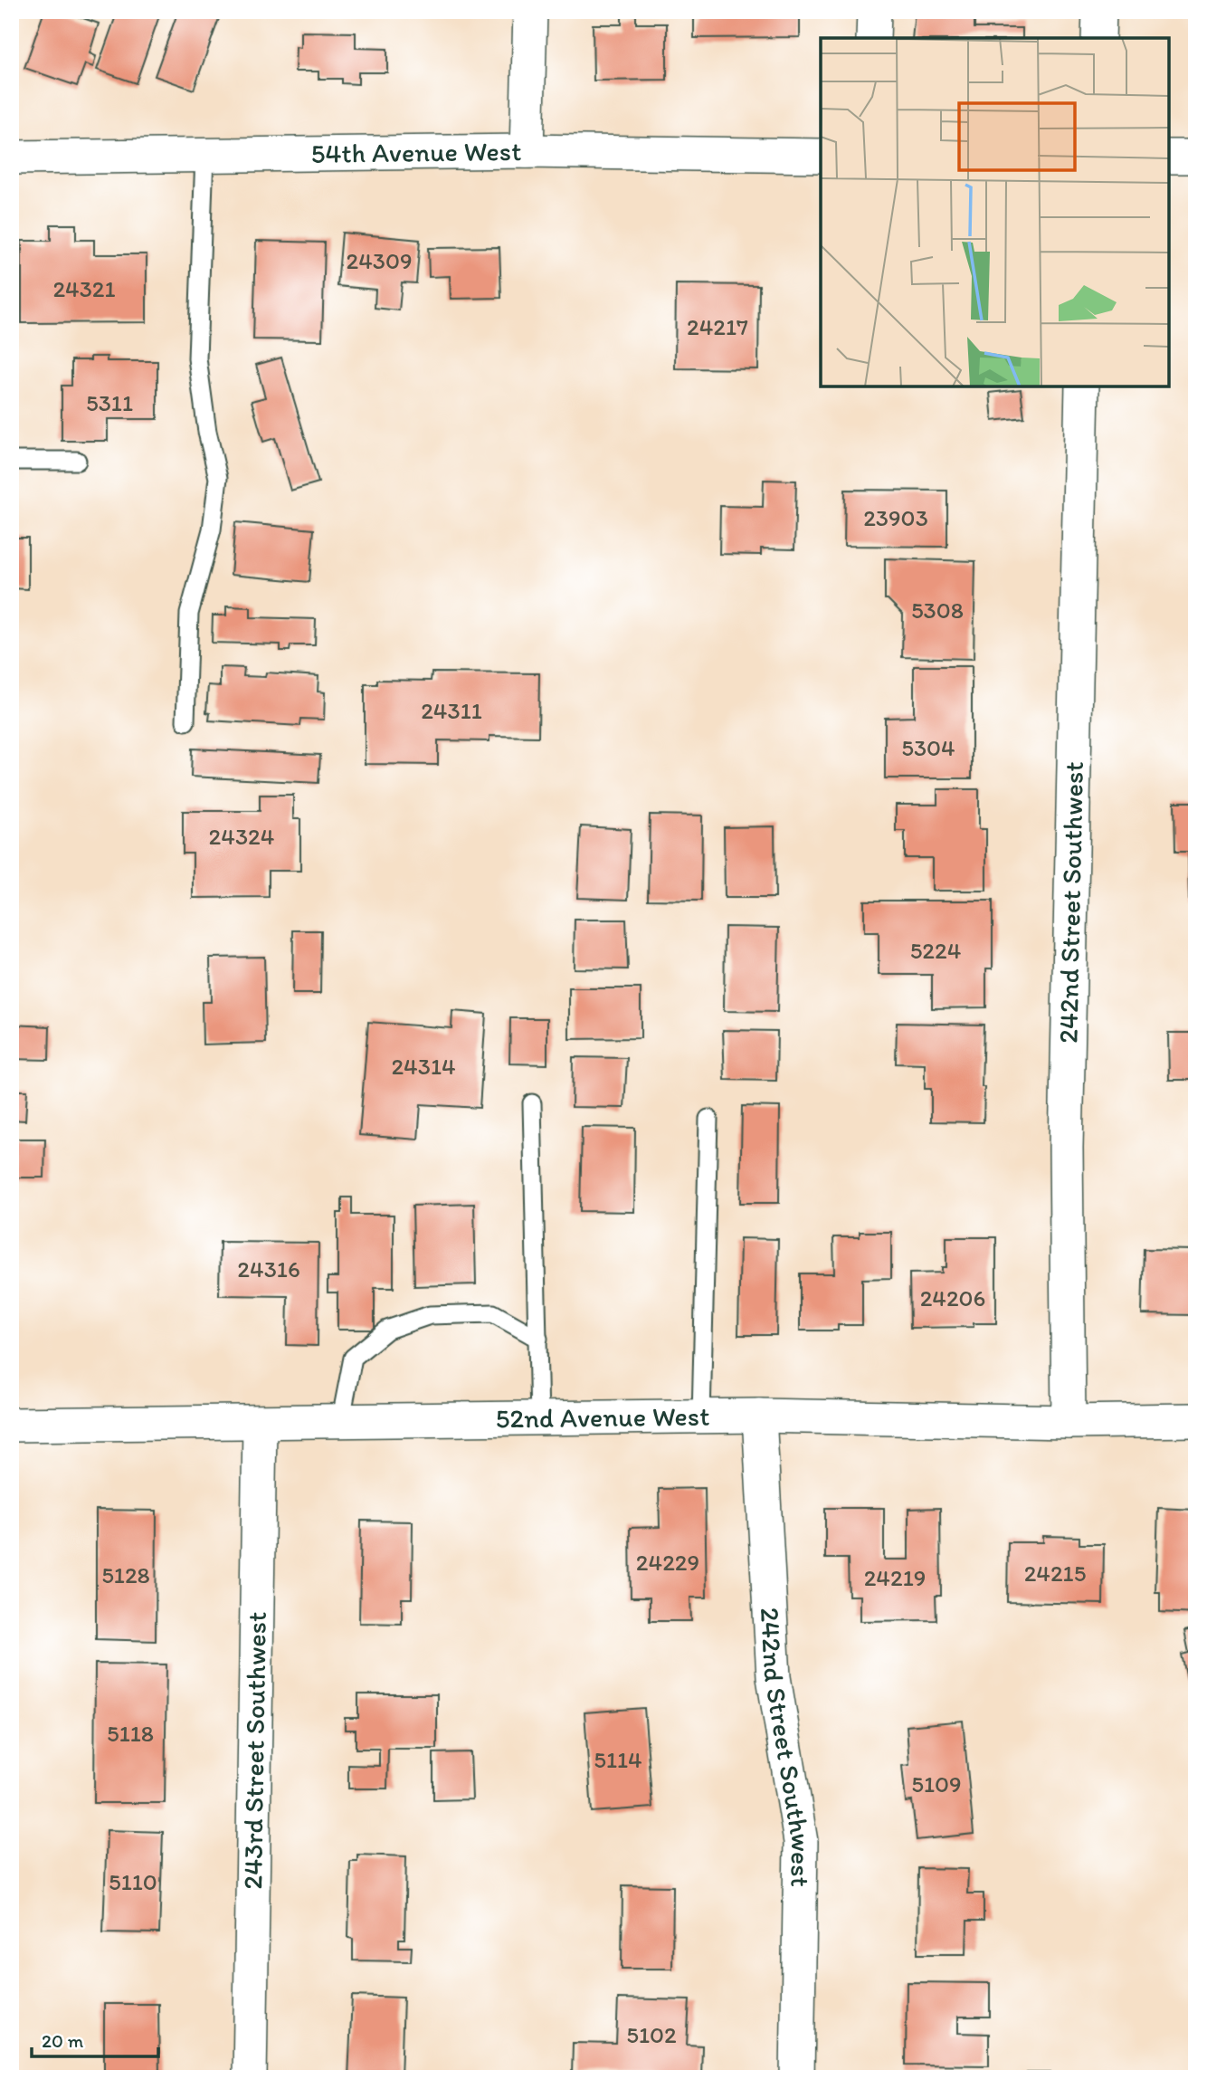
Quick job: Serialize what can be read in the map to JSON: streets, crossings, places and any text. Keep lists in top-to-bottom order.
{
  "streets": {
    "street": [
      "54th Avenue West",
      "242nd Street Southwest",
      "52nd Avenue West",
      "243rd Street Southwest"
    ]
  },
  "crossings": [
    ["242nd Street Southwest", "52nd Avenue West"],
    ["52nd Avenue West", "243rd Street Southwest"]
  ],
  "house_numbers": [
    "24309",
    "24321",
    "24217",
    "5311",
    "23903",
    "5308",
    "24311",
    "5304",
    "24324",
    "5224",
    "24314",
    "24316",
    "24206",
    "24229",
    "24215",
    "5128",
    "24219",
    "5118",
    "5114",
    "5109",
    "5110",
    "5102"
  ],
  "scale_bar": "20 m"
}
